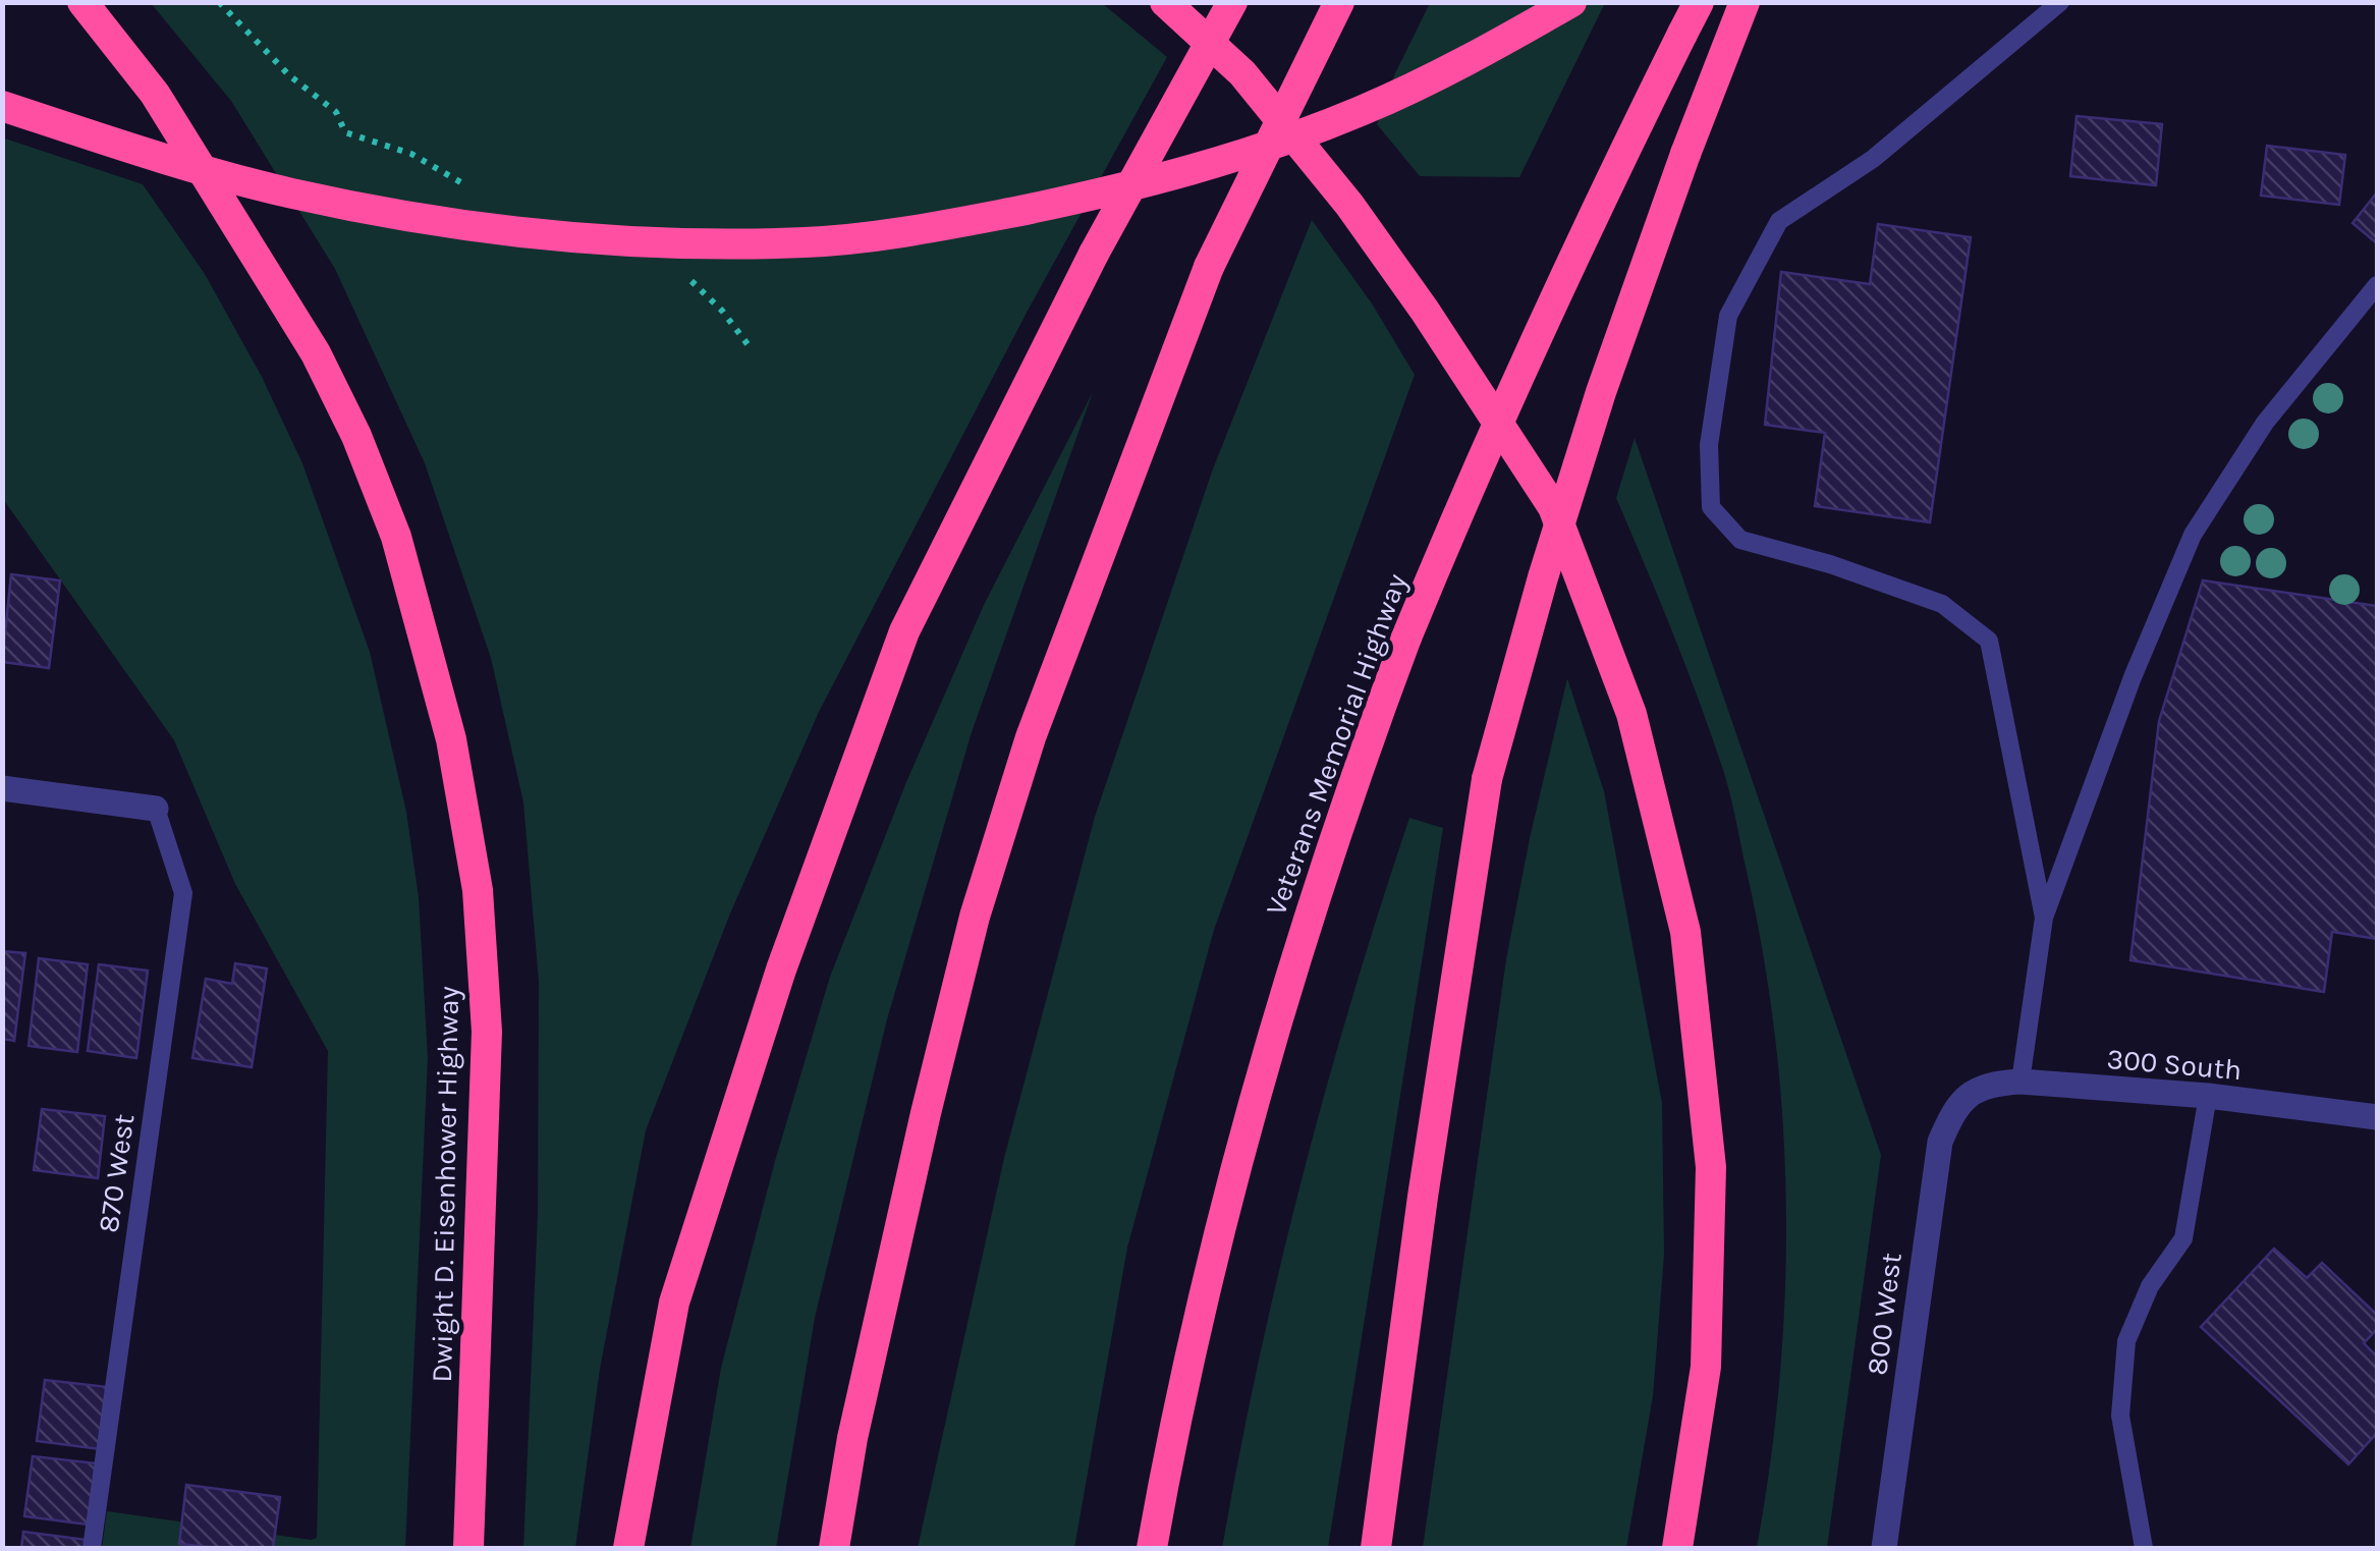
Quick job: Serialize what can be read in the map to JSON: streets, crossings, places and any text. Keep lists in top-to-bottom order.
{
  "streets": {
    "highway": ["Veterans Memorial Highway", "Dwight D. Eisenhower Highway"],
    "street": ["300 South", "800 West"],
    "lane": ["870 West"]
  },
  "crossings": [
    ["300 South", "800 West"]
  ]
}
